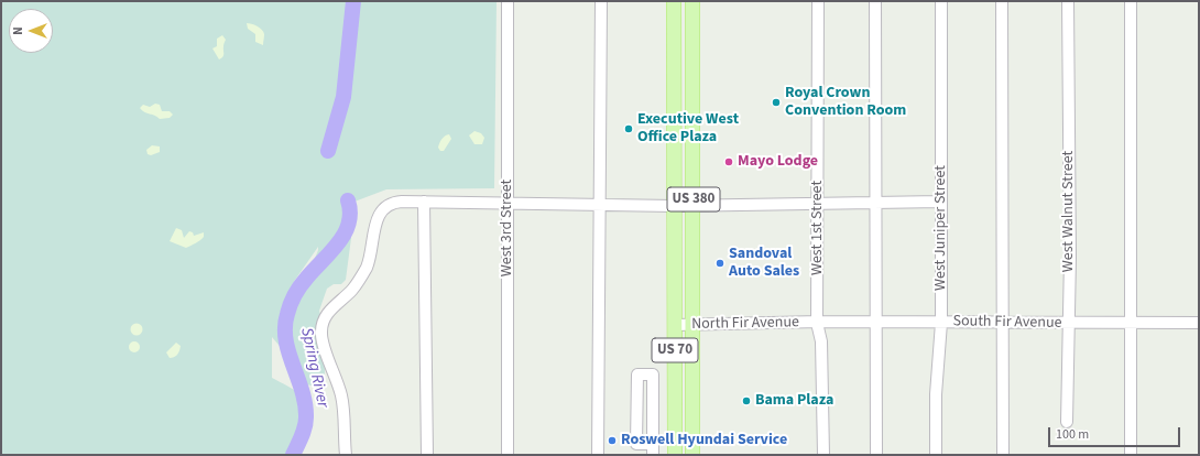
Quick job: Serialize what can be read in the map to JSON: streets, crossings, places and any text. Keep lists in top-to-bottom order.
{
  "streets": {
    "main road": ["US 380", "US 70"],
    "street": [
      "West Walnut Street",
      "West 3rd Street",
      "West 1st Street",
      "West Juniper Street",
      "South Fir Avenue",
      "North Fir Avenue"
    ]
  },
  "crossings": [
    ["US 380", "North Fir Avenue"],
    ["West Walnut Street", "South Fir Avenue"],
    ["West 1st Street", "South Fir Avenue"],
    ["West 1st Street", "North Fir Avenue"],
    ["West Juniper Street", "South Fir Avenue"],
    ["South Fir Avenue", "North Fir Avenue"],
    ["North Fir Avenue", "US 70"]
  ],
  "water": ["Spring River"],
  "places": [
    "Royal Crown Convention Room",
    "Executive West Office Plaza",
    "Mayo Lodge",
    "Sandoval Auto Sales",
    "Bama Plaza",
    "Roswell Hyundai Service"
  ],
  "scale_bar": "100 m",
  "north": "left"
}
